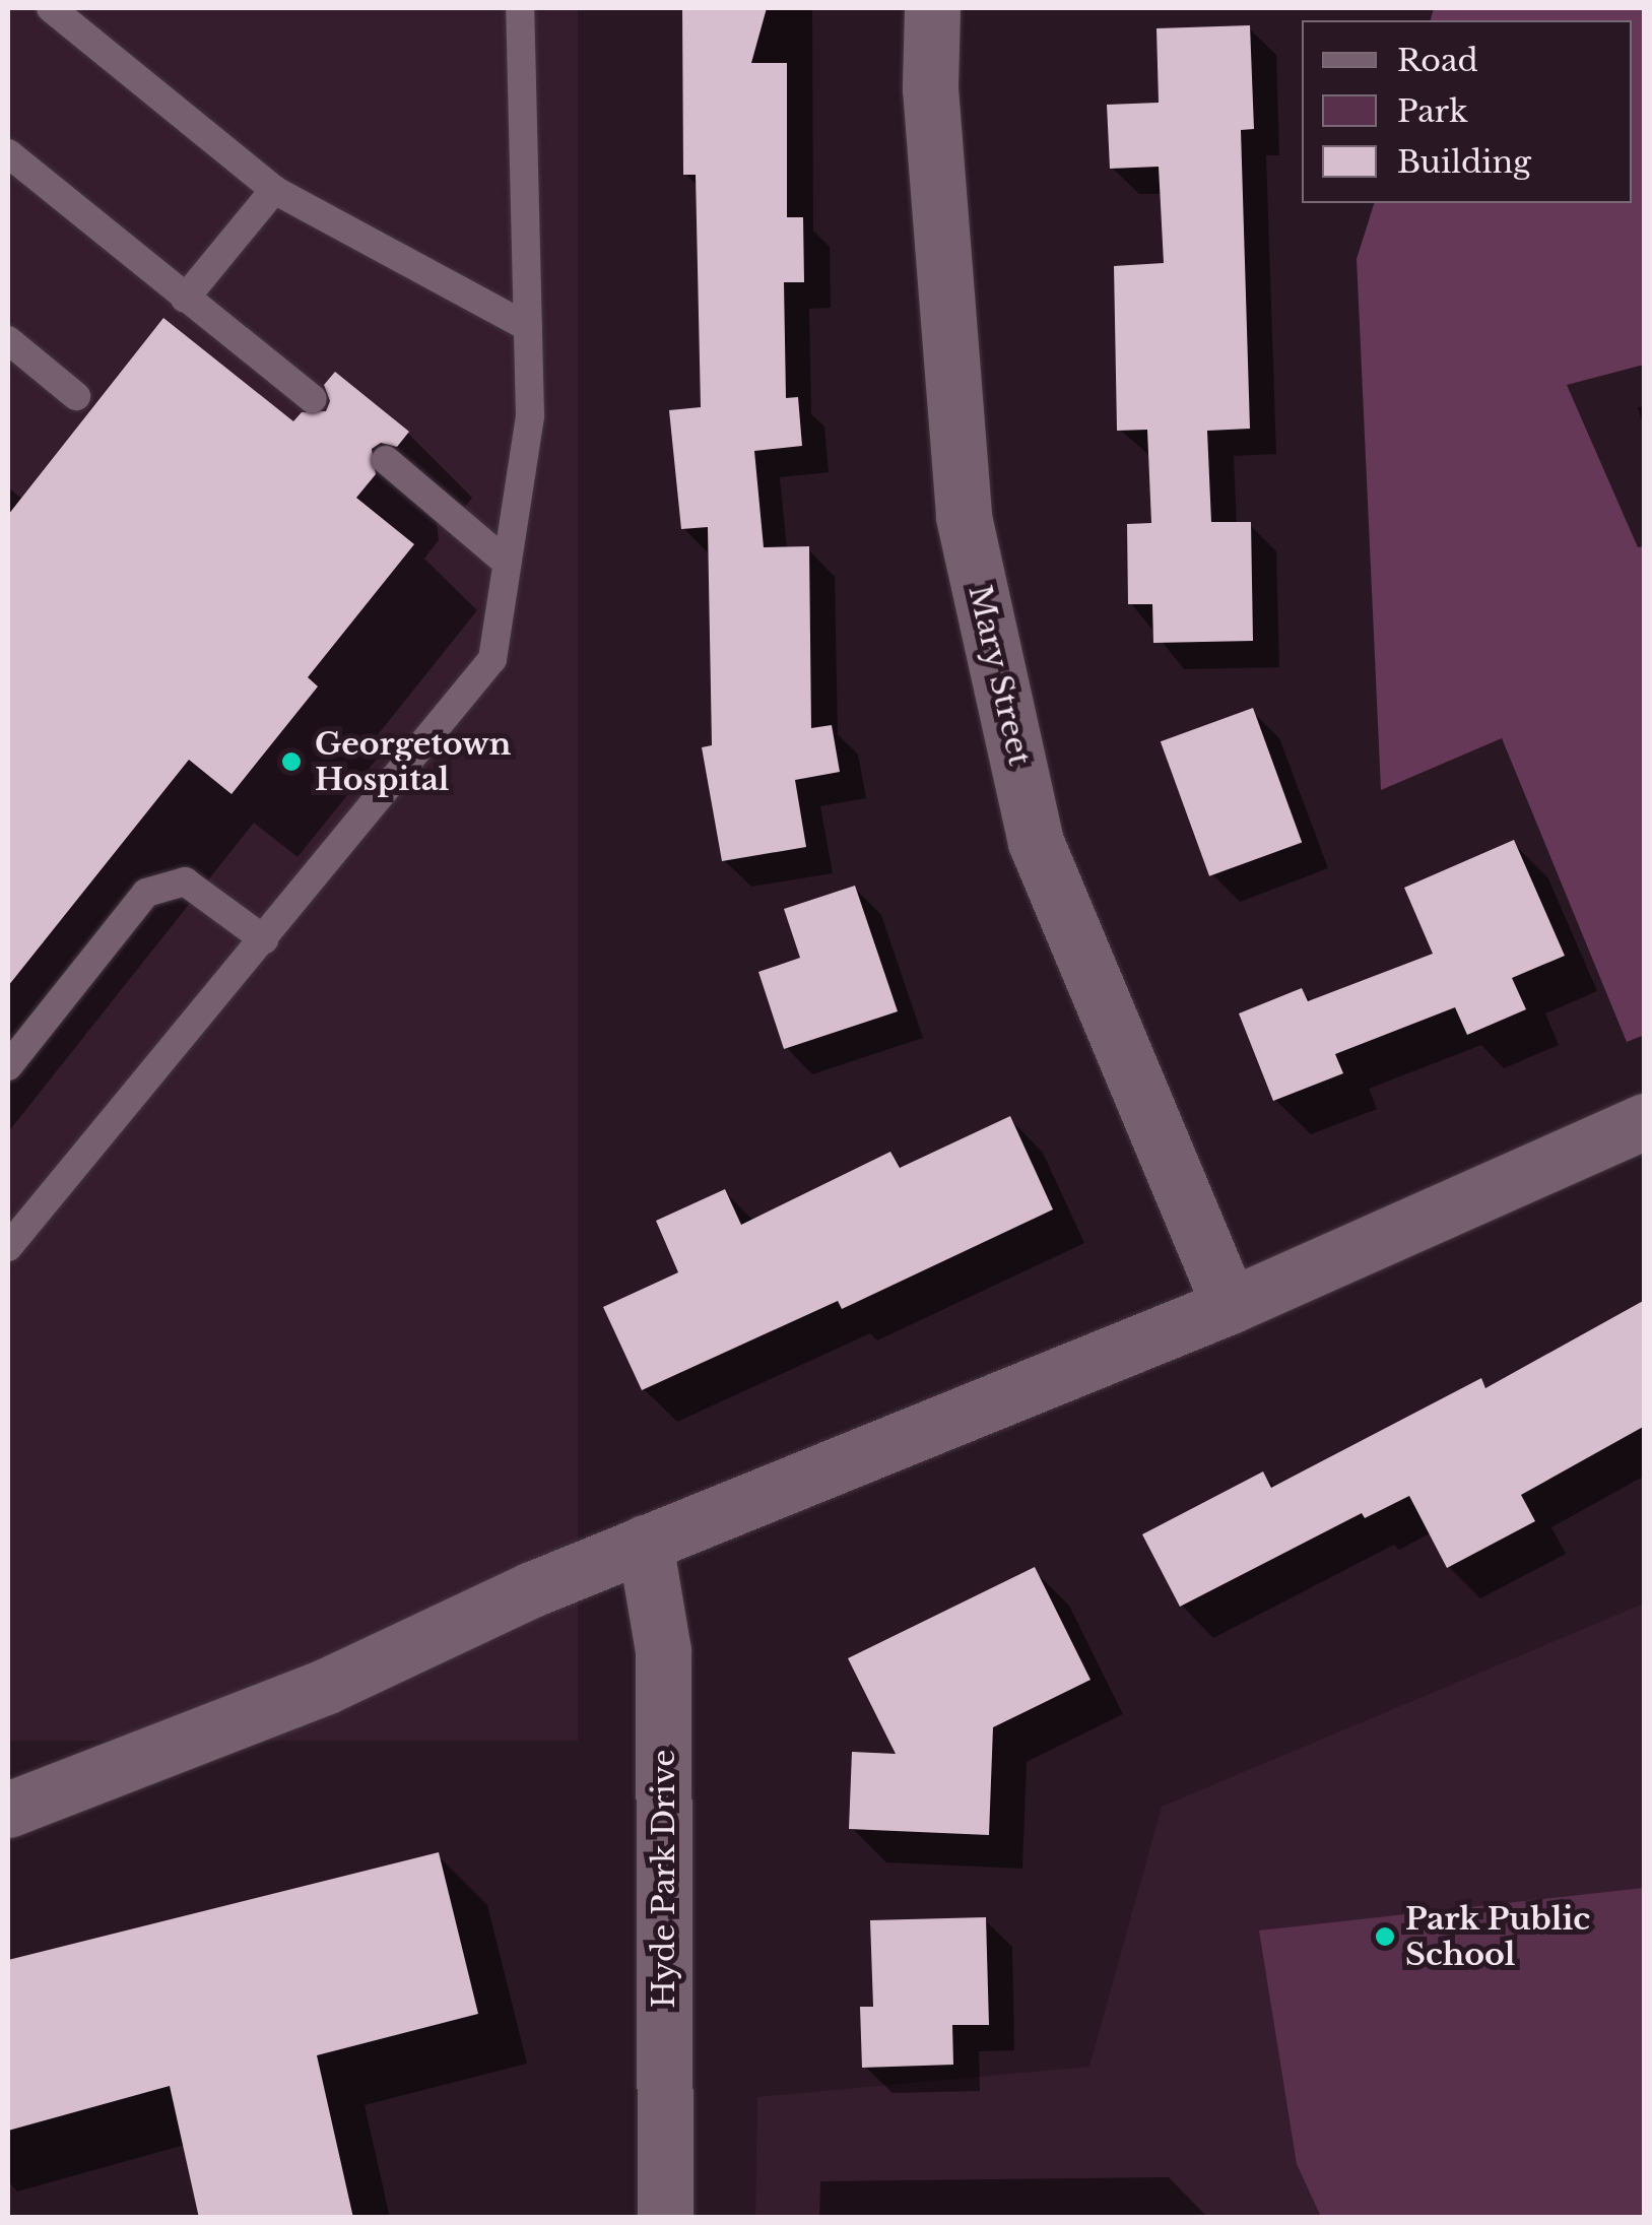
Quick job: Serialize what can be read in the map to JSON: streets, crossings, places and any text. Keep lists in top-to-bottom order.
{
  "streets": {
    "street": ["Mary Street", "Hyde Park Drive"]
  },
  "places": ["Georgetown Hospital", "Park Public School"],
  "legend": ["Road", "Park", "Building"]
}
